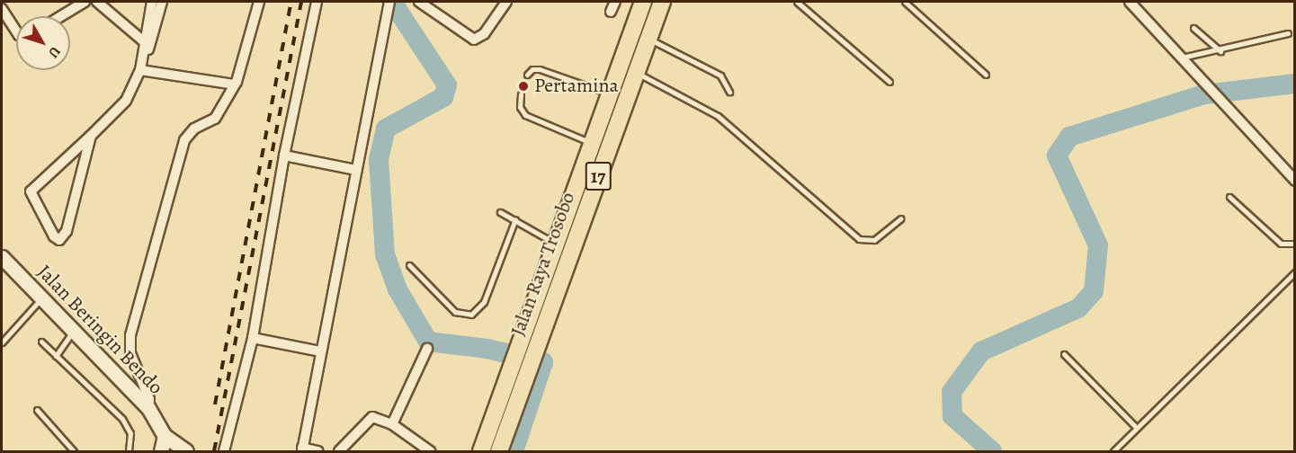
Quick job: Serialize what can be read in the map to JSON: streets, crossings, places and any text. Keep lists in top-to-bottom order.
{
  "streets": {
    "highway": ["17", "Jalan Raya Trosobo"],
    "street": ["Jalan Beringin Bendo"]
  },
  "places": ["Pertamina"],
  "north": "bottom right"
}
